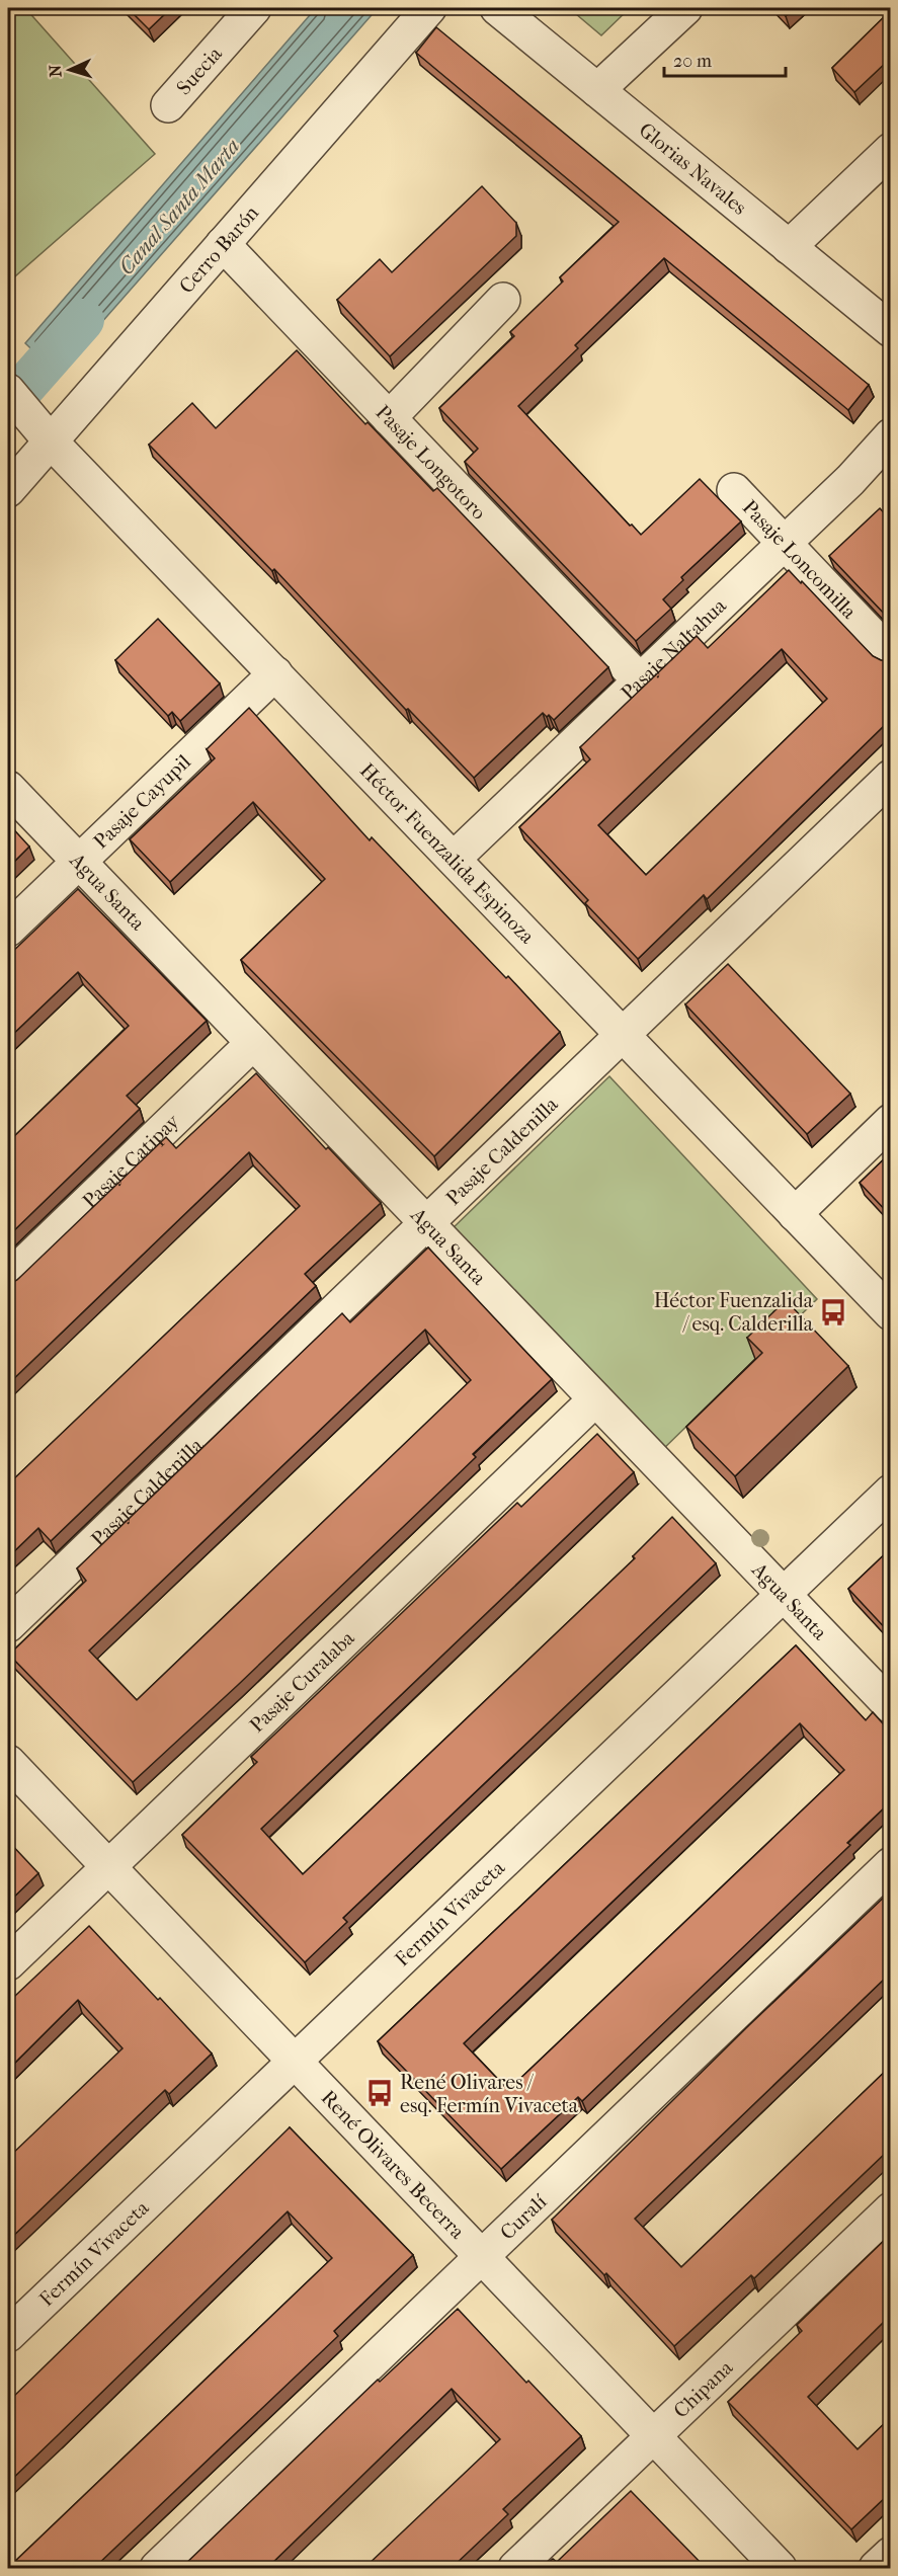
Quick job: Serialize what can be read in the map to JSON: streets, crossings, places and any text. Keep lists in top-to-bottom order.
{
  "streets": {
    "street": [
      "Suecia",
      "Glorias Navales",
      "Cerro Barón",
      "Pasaje Longotoro",
      "Pasaje Loncomilla",
      "Pasaje Naltahua",
      "Pasaje Cayupil",
      "Héctor Fuenzalida Espinoza",
      "Agua Santa",
      "Pasaje Caldenilla",
      "Pasaje Catipay",
      "Pasaje Curalaba",
      "Fermín Vivaceta",
      "René Olivares Becerra",
      "Curalí",
      "Chipana"
    ]
  },
  "crossings": [
    ["Cerro Barón", "Pasaje Longotoro"],
    ["Cerro Barón", "Héctor Fuenzalida Espinoza"],
    ["Pasaje Longotoro", "Pasaje Naltahua"],
    ["Pasaje Loncomilla", "Pasaje Naltahua"],
    ["Pasaje Naltahua", "Héctor Fuenzalida Espinoza"],
    ["Pasaje Cayupil", "Héctor Fuenzalida Espinoza"],
    ["Pasaje Cayupil", "Agua Santa"],
    ["Héctor Fuenzalida Espinoza", "Pasaje Caldenilla"],
    ["Agua Santa", "Pasaje Caldenilla"],
    ["Agua Santa", "Pasaje Catipay"],
    ["Agua Santa", "Pasaje Curalaba"],
    ["Agua Santa", "Fermín Vivaceta"],
    ["Pasaje Curalaba", "René Olivares Becerra"],
    ["Fermín Vivaceta", "René Olivares Becerra"],
    ["René Olivares Becerra", "Curalí"],
    ["René Olivares Becerra", "Chipana"]
  ],
  "water": ["Canal Santa Marta"],
  "places": {
    "bus stop": ["Héctor Fuenzalida / esq. Calderilla", "René Olivares / esq. Fermín Vivaceta"]
  },
  "scale_bar": "20 m",
  "north": "left"
}
